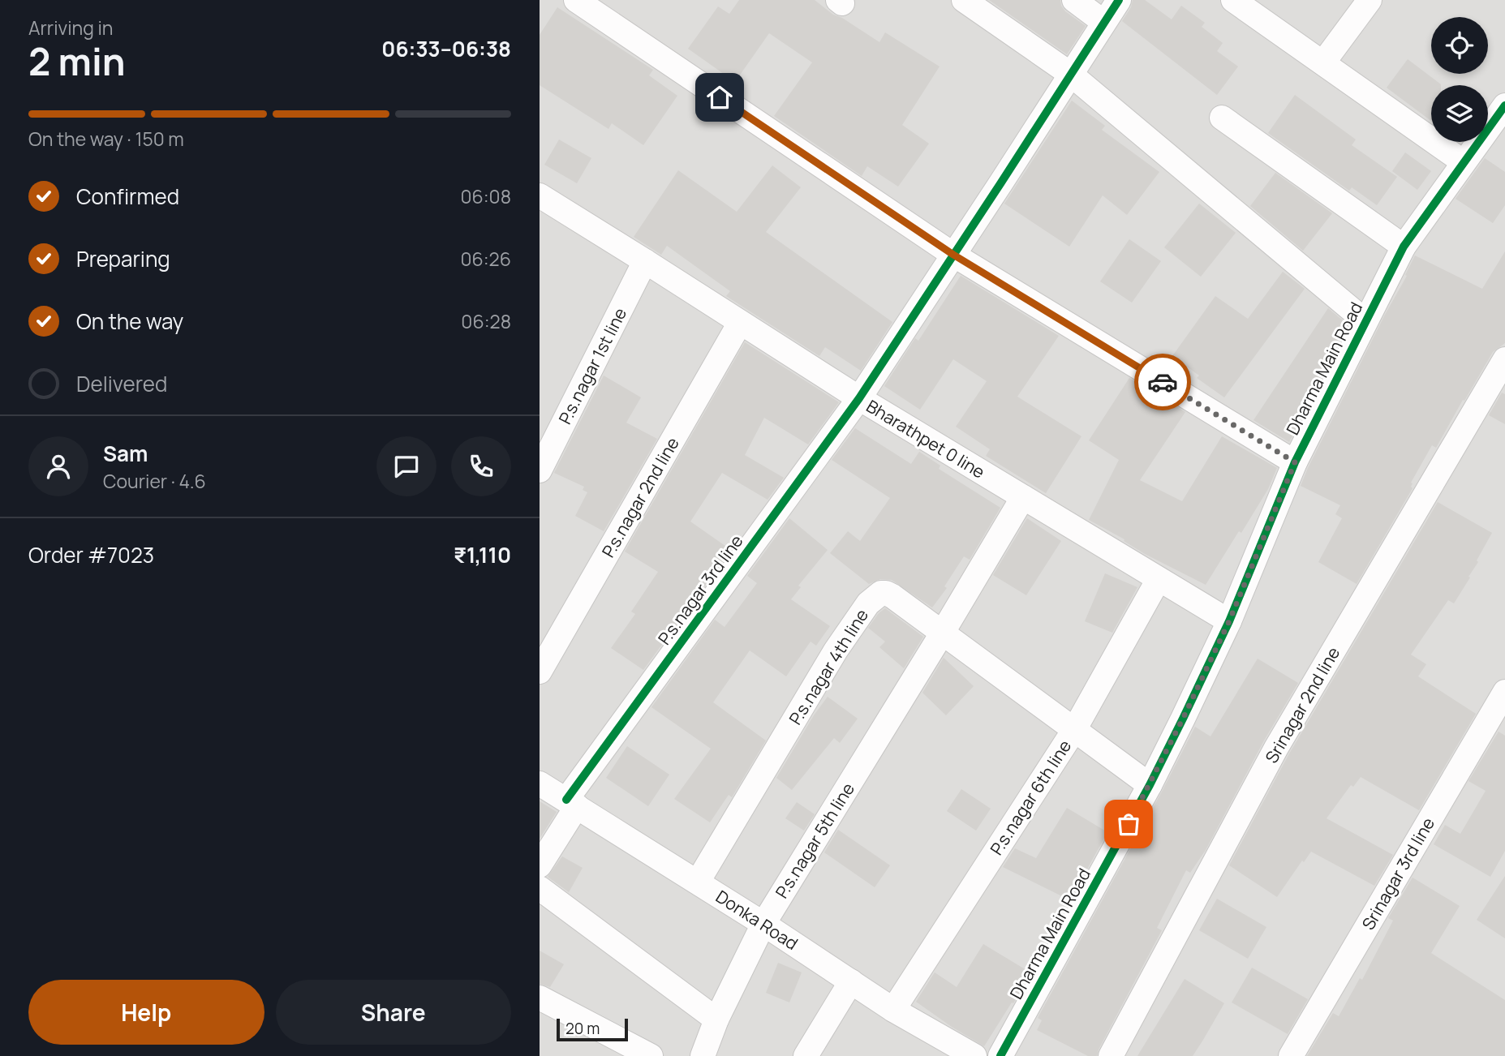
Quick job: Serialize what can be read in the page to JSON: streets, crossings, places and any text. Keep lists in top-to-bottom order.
{
  "streets": {
    "street": [
      "P.s.nagar 1st line",
      "Dharma Main Road",
      "Bharathpet 0 line",
      "P.s.nagar 2nd line",
      "P.s.nagar 3rd line",
      "P.s.nagar 4th line",
      "Srinagar 2nd line",
      "P.s.nagar 6th line",
      "P.s.nagar 5th line",
      "Srinagar 3rd line",
      "Donka Road"
    ]
  },
  "crossings": [
    ["P.s.nagar 1st line", "Bharathpet 0 line"],
    ["Dharma Main Road", "Bharathpet 0 line"],
    ["Dharma Main Road", "P.s.nagar 4th line"],
    ["Bharathpet 0 line", "P.s.nagar 2nd line"],
    ["Bharathpet 0 line", "P.s.nagar 3rd line"],
    ["Bharathpet 0 line", "P.s.nagar 6th line"],
    ["Bharathpet 0 line", "P.s.nagar 5th line"],
    ["P.s.nagar 3rd line", "Donka Road"],
    ["P.s.nagar 4th line", "P.s.nagar 6th line"],
    ["P.s.nagar 4th line", "P.s.nagar 5th line"],
    ["P.s.nagar 4th line", "Donka Road"],
    ["P.s.nagar 6th line", "Donka Road"],
    ["P.s.nagar 5th line", "Donka Road"]
  ],
  "scale_bar": "20 m",
  "page": {
    "heading": ["2 min", "Arriving in", "06:33–06:38"],
    "panel": [
      "Sam",
      "Courier · 4.6",
      "Order #7023",
      "₹1,110"
    ],
    "bar": "On the way · 150 m",
    "list": [
      ["Confirmed", "06:08"],
      ["Preparing", "06:26"],
      ["On the way", "06:28"],
      "Delivered"
    ],
    "buttons": ["Help", "Share"],
    "scale": "20 m"
  }
}
